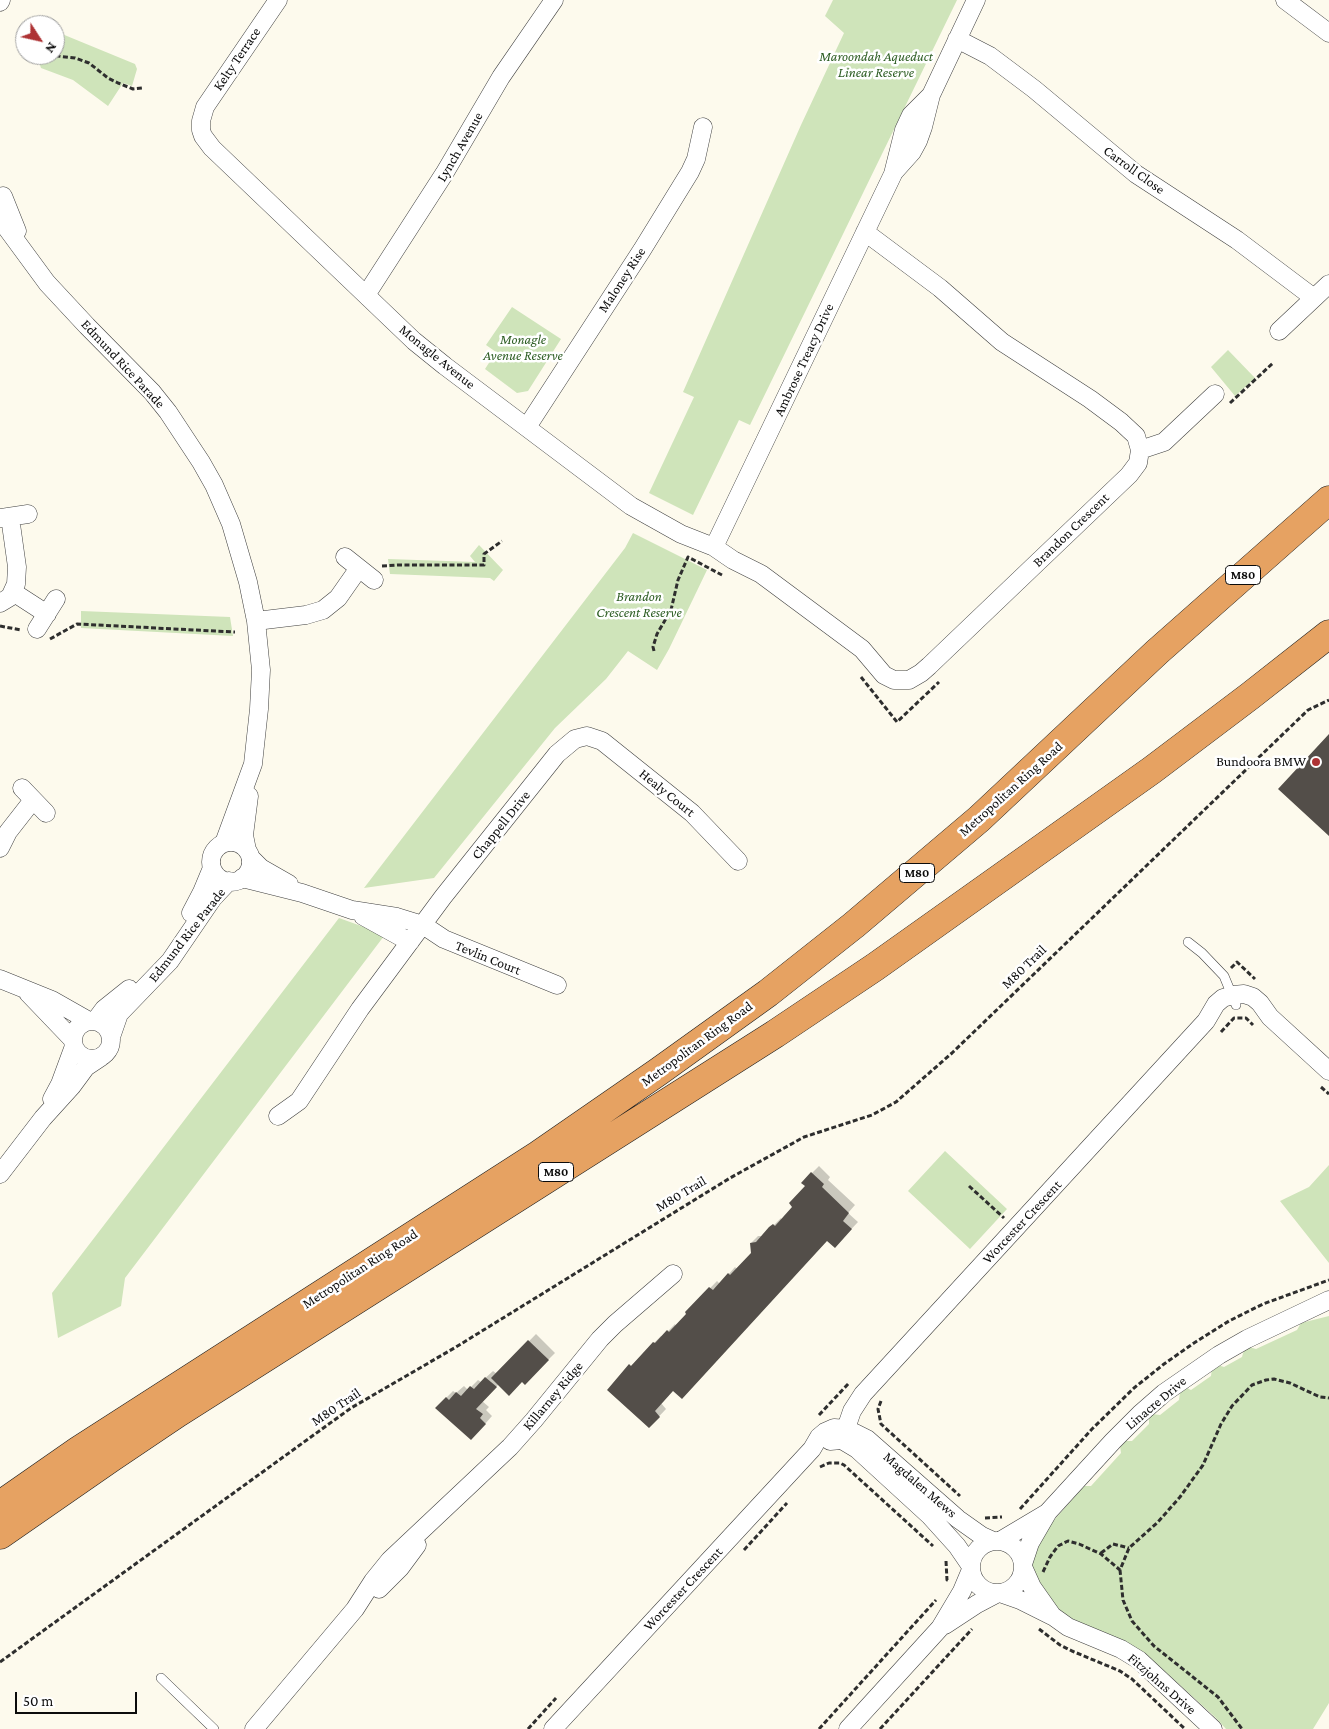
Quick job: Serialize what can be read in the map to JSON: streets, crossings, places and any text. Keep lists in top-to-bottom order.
{
  "streets": {
    "highway": ["M80", "Metropolitan Ring Road"],
    "street": [
      "Kelty Terrace",
      "Lynch Avenue",
      "Carroll Close",
      "Maloney Rise",
      "Monagle Avenue",
      "Ambrose Treacy Drive",
      "Edmund Rice Parade",
      "Brandon Crescent",
      "Healy Court",
      "Chappell Drive",
      "Tevlin Court",
      "Worcester Crescent",
      "Killarney Ridge",
      "Linacre Drive",
      "Magdalen Mews",
      "Fitzjohns Drive"
    ],
    "path": ["M80 Trail"]
  },
  "crossings": [
    ["Kelty Terrace", "Monagle Avenue"],
    ["Lynch Avenue", "Monagle Avenue"],
    ["Carroll Close", "Ambrose Treacy Drive"],
    ["Maloney Rise", "Monagle Avenue"],
    ["Monagle Avenue", "Ambrose Treacy Drive"],
    ["Monagle Avenue", "Brandon Crescent"],
    ["Ambrose Treacy Drive", "Brandon Crescent"],
    ["Healy Court", "Chappell Drive"],
    ["Chappell Drive", "Tevlin Court"],
    ["Worcester Crescent", "Magdalen Mews"],
    ["Linacre Drive", "Magdalen Mews"],
    ["Linacre Drive", "Fitzjohns Drive"],
    ["Magdalen Mews", "Fitzjohns Drive"]
  ],
  "parks": ["Maroondah Aqueduct Linear Reserve", "Monagle Avenue Reserve", "Brandon Crescent Reserve"],
  "places": ["Bundoora BMW"],
  "scale_bar": "50 m",
  "north": "bottom right"
}
